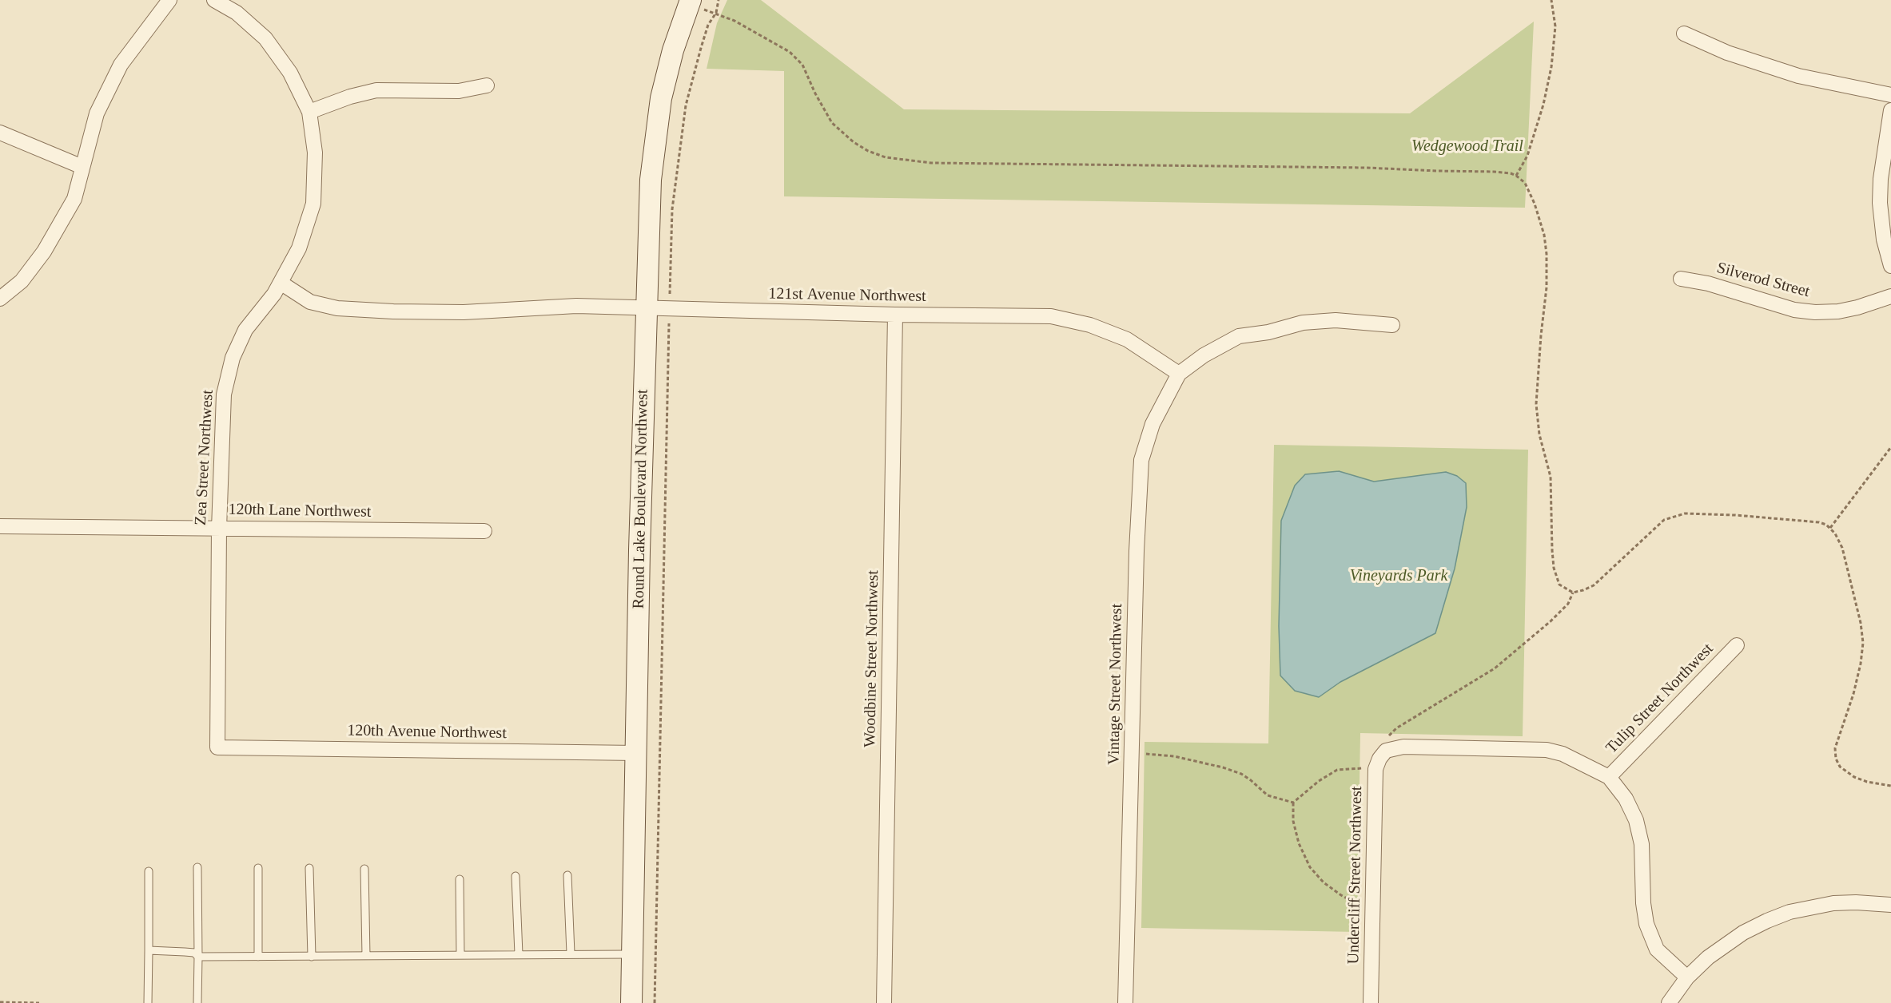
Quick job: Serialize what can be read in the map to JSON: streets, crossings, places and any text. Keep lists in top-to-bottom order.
{
  "streets": {
    "main road": ["Round Lake Boulevard Northwest"],
    "street": [
      "Silverod Street",
      "121st Avenue Northwest",
      "Zea Street Northwest",
      "120th Lane Northwest",
      "Woodbine Street Northwest",
      "Vintage Street Northwest",
      "Tulip Street Northwest",
      "120th Avenue Northwest",
      "Undercliff Street Northwest"
    ]
  },
  "crossings": [
    ["121st Avenue Northwest", "Zea Street Northwest"],
    ["121st Avenue Northwest", "Round Lake Boulevard Northwest"],
    ["121st Avenue Northwest", "Woodbine Street Northwest"],
    ["121st Avenue Northwest", "Vintage Street Northwest"],
    ["Zea Street Northwest", "120th Lane Northwest"],
    ["Zea Street Northwest", "120th Avenue Northwest"],
    ["Round Lake Boulevard Northwest", "120th Avenue Northwest"]
  ],
  "parks": ["Wedgewood Trail", "Vineyards Park"]
}
